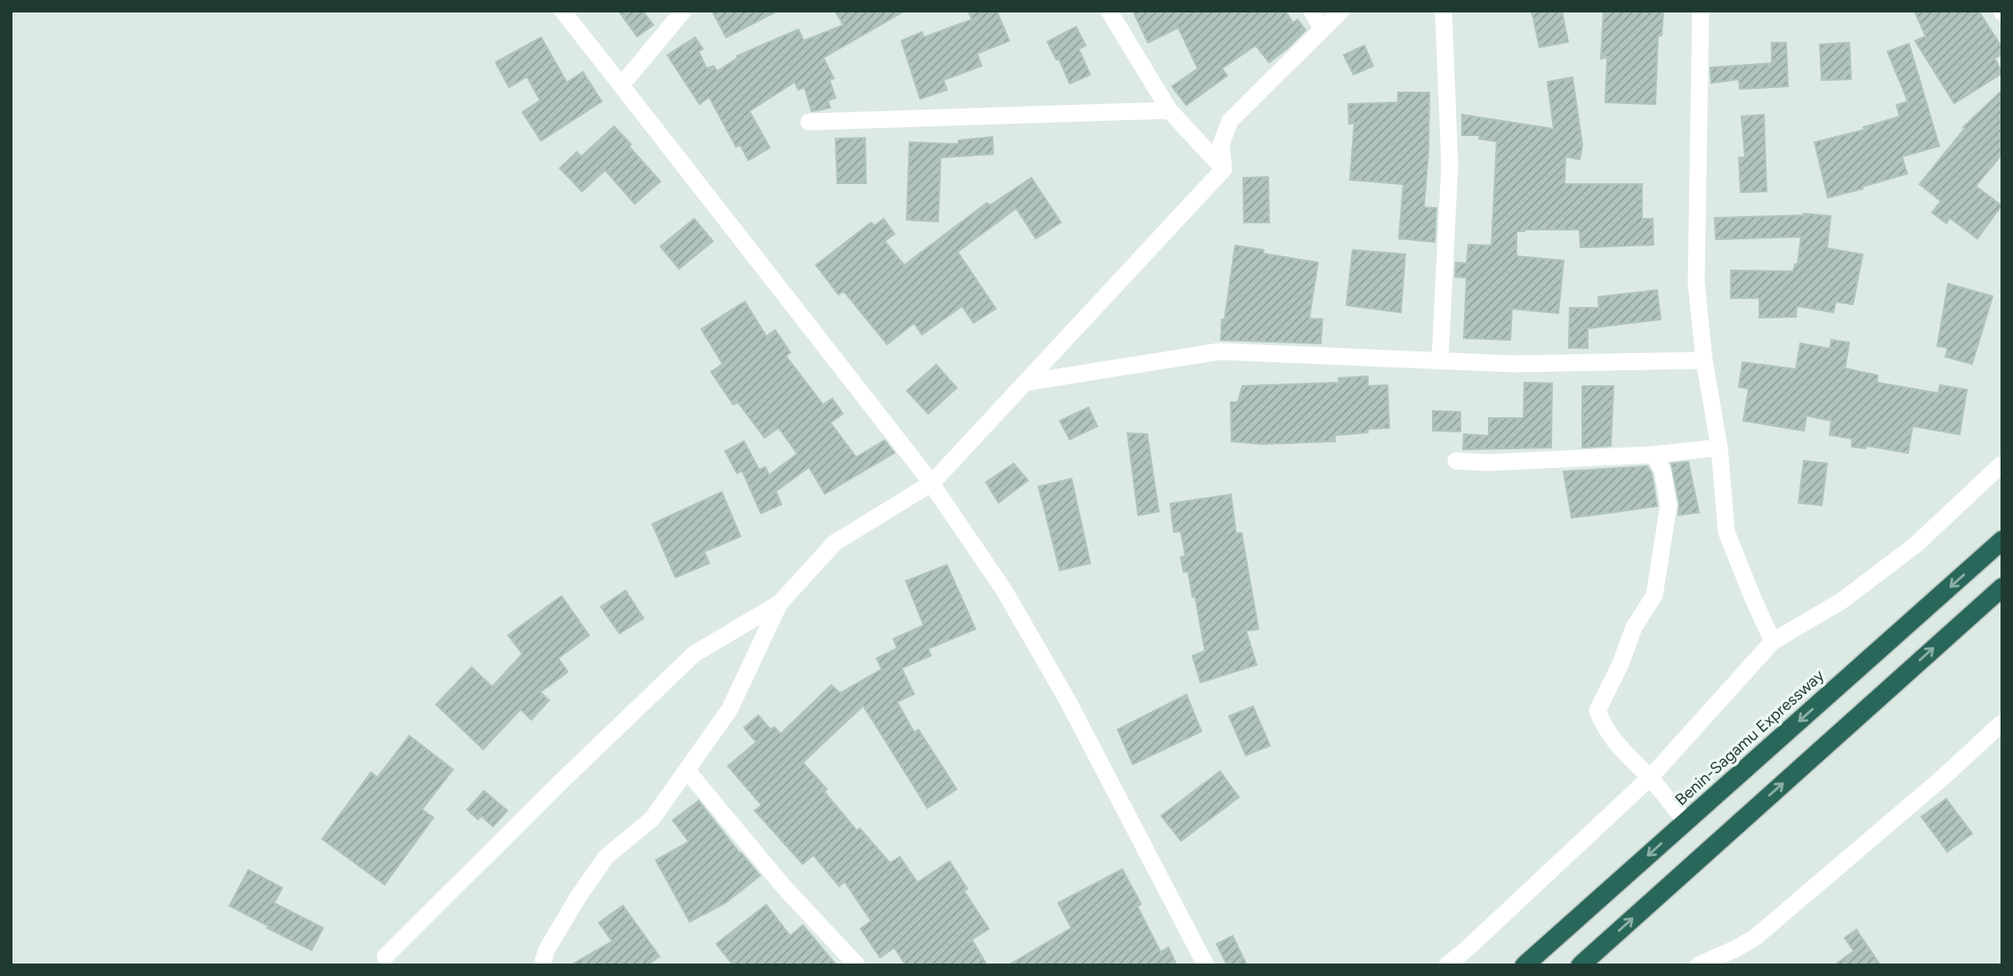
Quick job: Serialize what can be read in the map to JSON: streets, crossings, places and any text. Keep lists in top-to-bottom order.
{
  "streets": {
    "highway": ["Benin-Sagamu Expressway"]
  }
}
